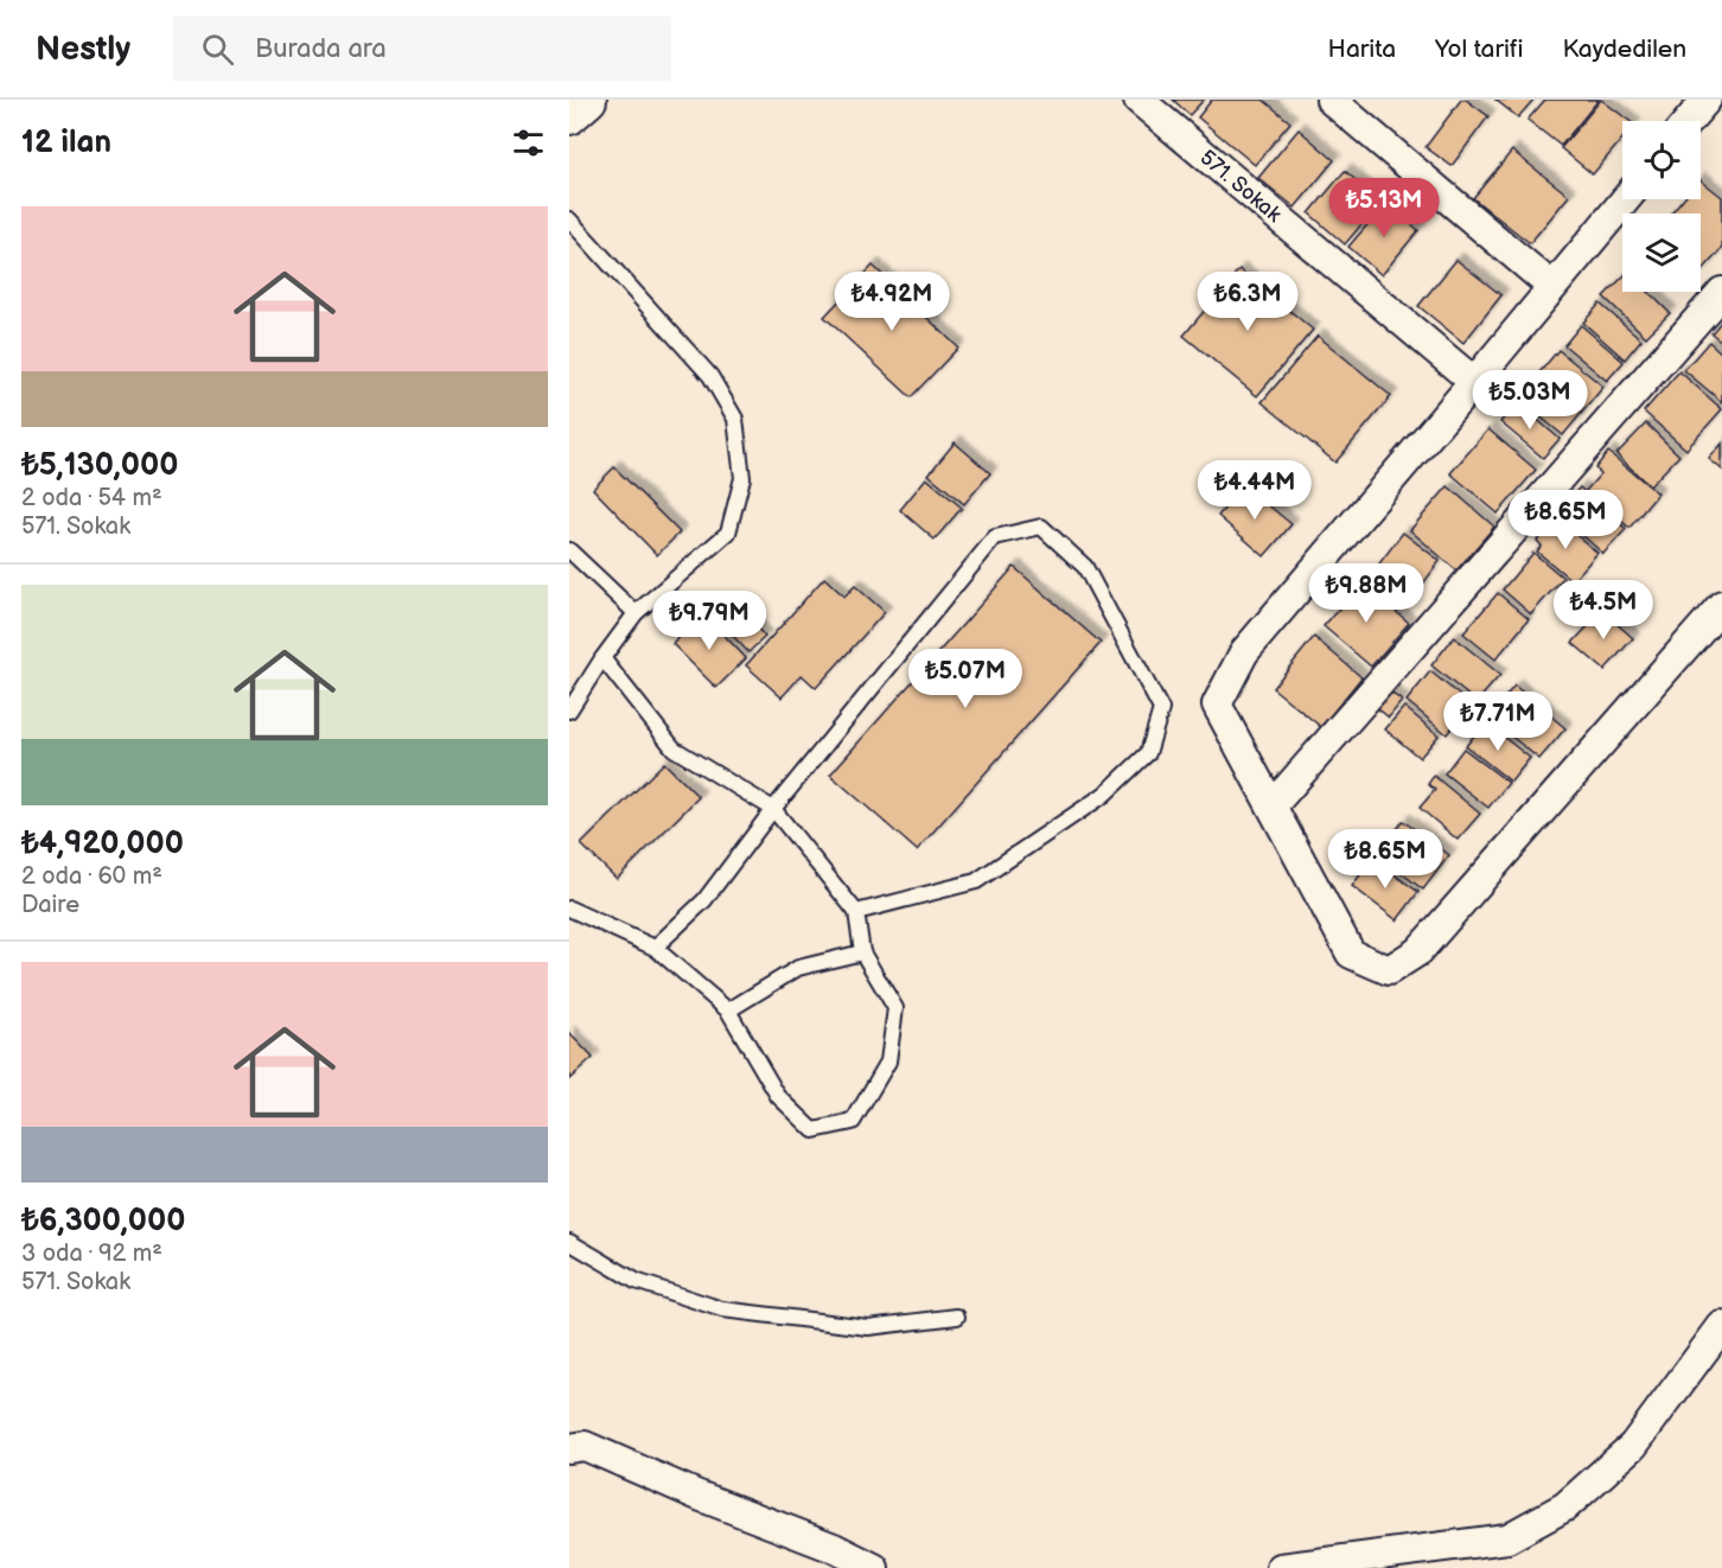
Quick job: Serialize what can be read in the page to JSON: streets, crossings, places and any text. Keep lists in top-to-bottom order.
{
  "streets": {
    "street": ["571. Sokak"]
  },
  "page": {
    "header": "Nestly",
    "search": "Burada ara",
    "nav": ["Harita", "Yol tarifi", "Kaydedilen"],
    "heading": "12 ilan",
    "price": [
      "₺5.13M",
      "₺4.92M",
      "₺6.3M",
      "₺5.03M",
      "₺4.44M",
      "₺8.65M",
      "₺9.88M",
      "₺4.5M",
      "₺9.79M",
      "₺5.07M",
      "₺7.71M",
      "₺8.65M"
    ],
    "list": [
      {
        "name": "₺5,130,000",
        "note": "2 oda · 54 m² · 571. Sokak"
      },
      {
        "name": "₺4,920,000",
        "note": "2 oda · 60 m² · Daire"
      },
      {
        "name": "₺6,300,000",
        "note": "3 oda · 92 m² · 571. Sokak"
      }
    ]
  }
}
